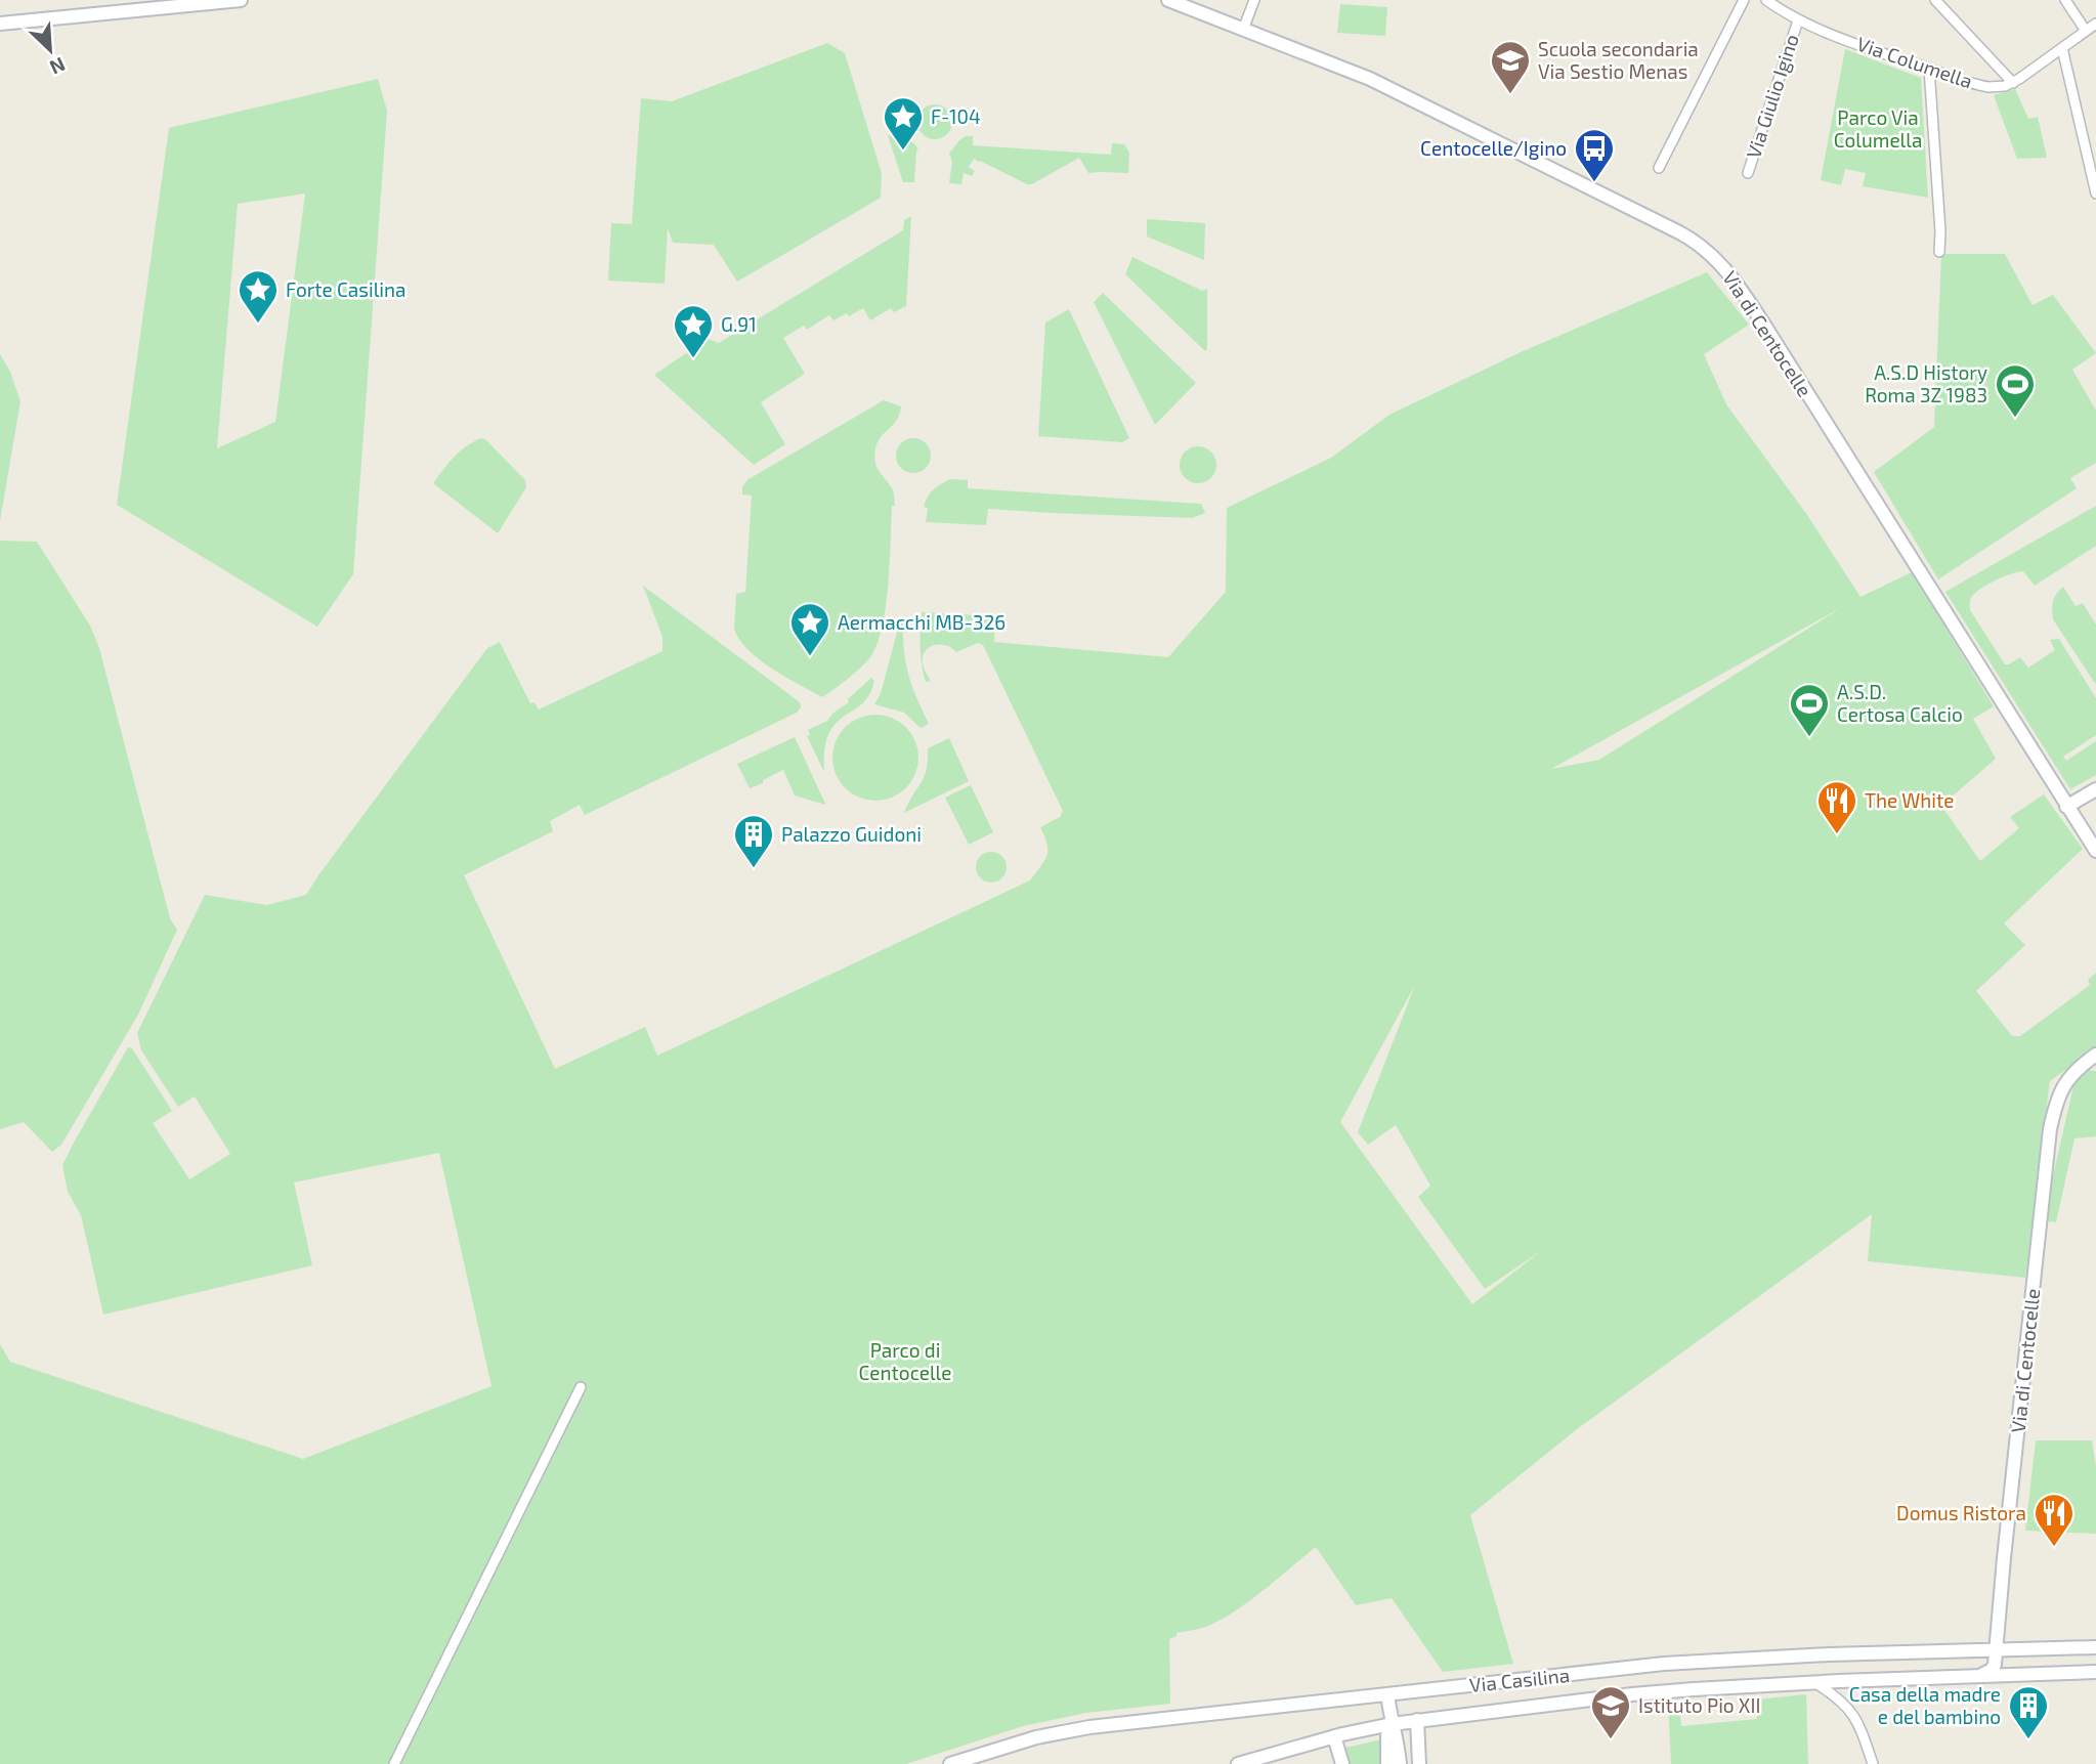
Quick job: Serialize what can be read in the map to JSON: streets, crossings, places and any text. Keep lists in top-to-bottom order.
{
  "streets": {
    "street": [
      "Via Columella",
      "Via Giulio Igino",
      "Via di Centocelle",
      "Via Casilina"
    ]
  },
  "crossings": [
    ["Via Columella", "Via Giulio Igino"],
    ["Via di Centocelle", "Via Casilina"]
  ],
  "parks": ["Parco Via Columella", "Parco di Centocelle"],
  "places": {
    "school or university": ["Scuola secondaria Via Sestio Menas", "Istituto Pio XII"],
    "place": [
      "F-104",
      "Forte Casilina",
      "G.91",
      "Aermacchi MB-326"
    ],
    "bus stop": ["Centocelle/Igino"],
    "sports": ["A.S.D History Roma 3Z 1983", "A.S.D. Certosa Calcio"],
    "restaurant": ["The White", "Domus Ristora"],
    "building": ["Palazzo Guidoni", "Casa della madre e del bambino"]
  },
  "north": "bottom right"
}
